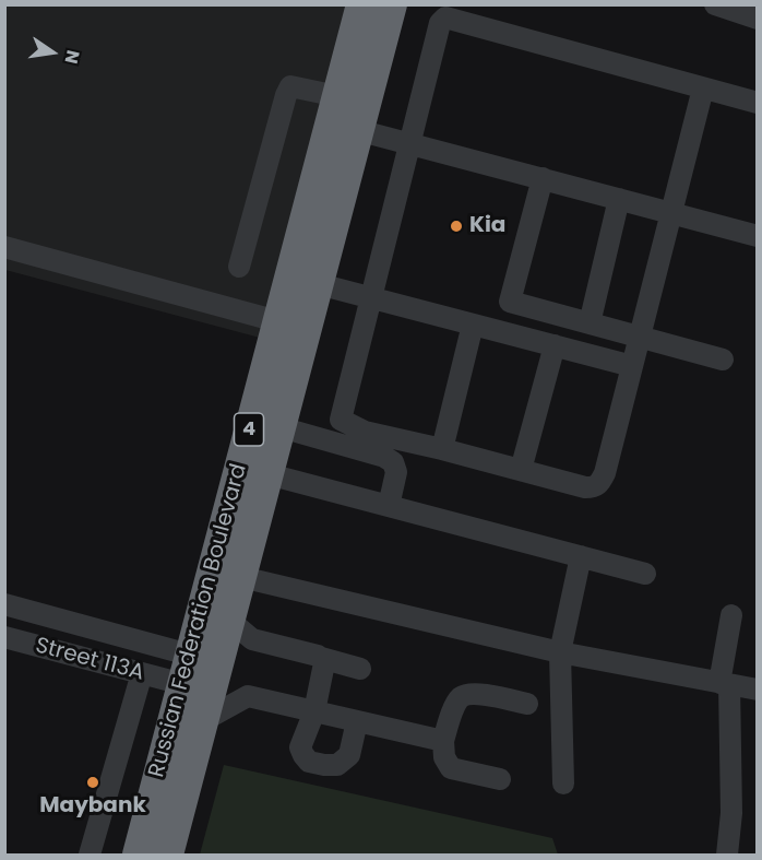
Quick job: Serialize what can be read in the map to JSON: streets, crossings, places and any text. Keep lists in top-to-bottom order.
{
  "streets": {
    "highway": ["4", "Russian Federation Boulevard"],
    "street": ["Street 113A"]
  },
  "crossings": [
    ["Russian Federation Boulevard", "Street 113A"]
  ],
  "places": ["Kia", "Maybank"],
  "north": "right"
}
